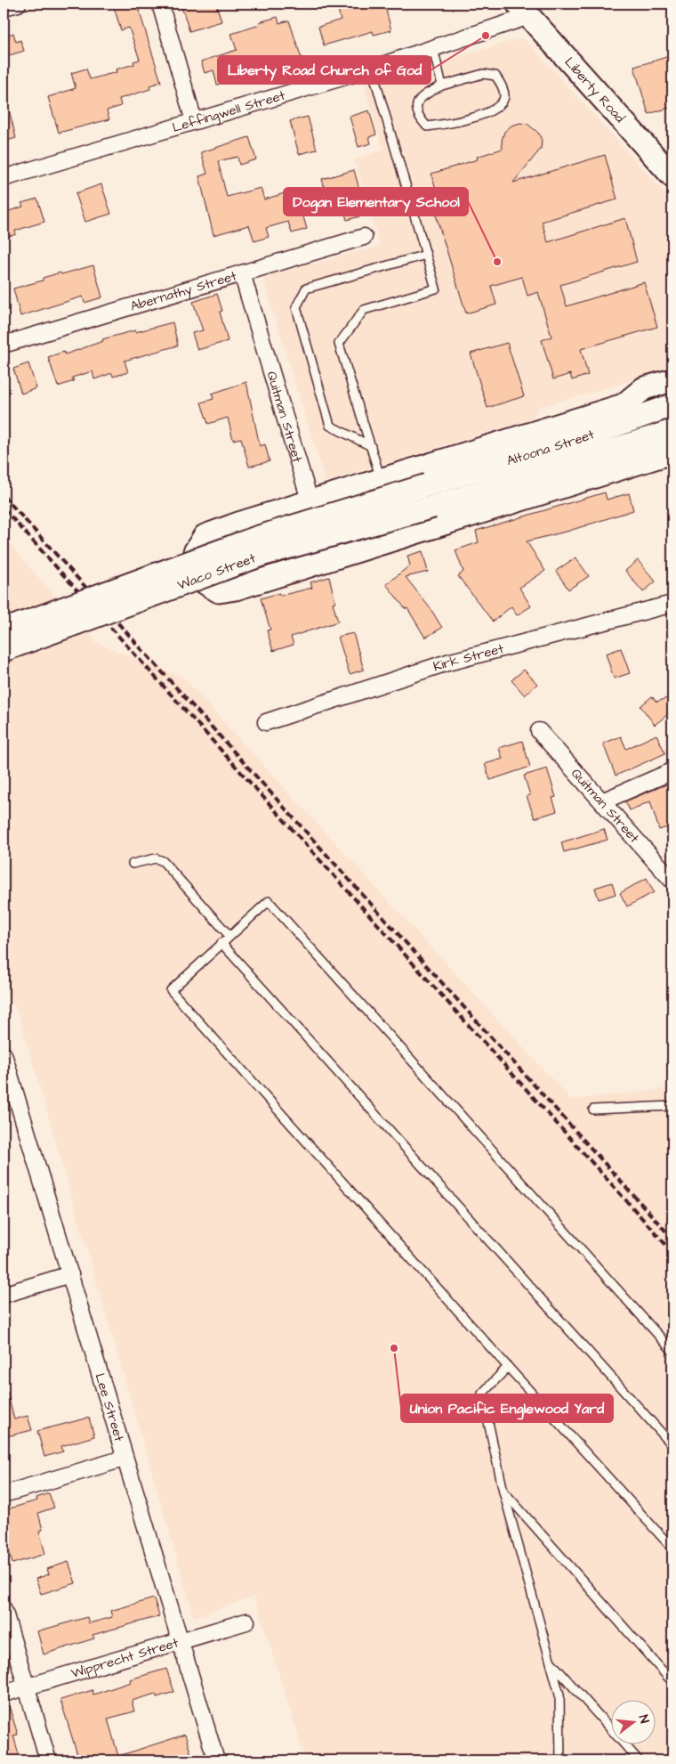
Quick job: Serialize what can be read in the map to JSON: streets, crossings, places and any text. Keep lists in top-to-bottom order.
{
  "streets": {
    "main road": ["Liberty Road", "Altoona Street", "Waco Street"],
    "street": [
      "Leffingwell Street",
      "Abernathy Street",
      "Quitman Street",
      "Kirk Street",
      "Lee Street",
      "Wipprecht Street"
    ]
  },
  "crossings": [
    ["Liberty Road", "Leffingwell Street"],
    ["Abernathy Street", "Quitman Street"],
    ["Altoona Street", "Waco Street"],
    ["Lee Street", "Wipprecht Street"]
  ],
  "places": ["Liberty Road Church of God", "Dogan Elementary School", "Union Pacific Englewood Yard"],
  "north": "right"
}
